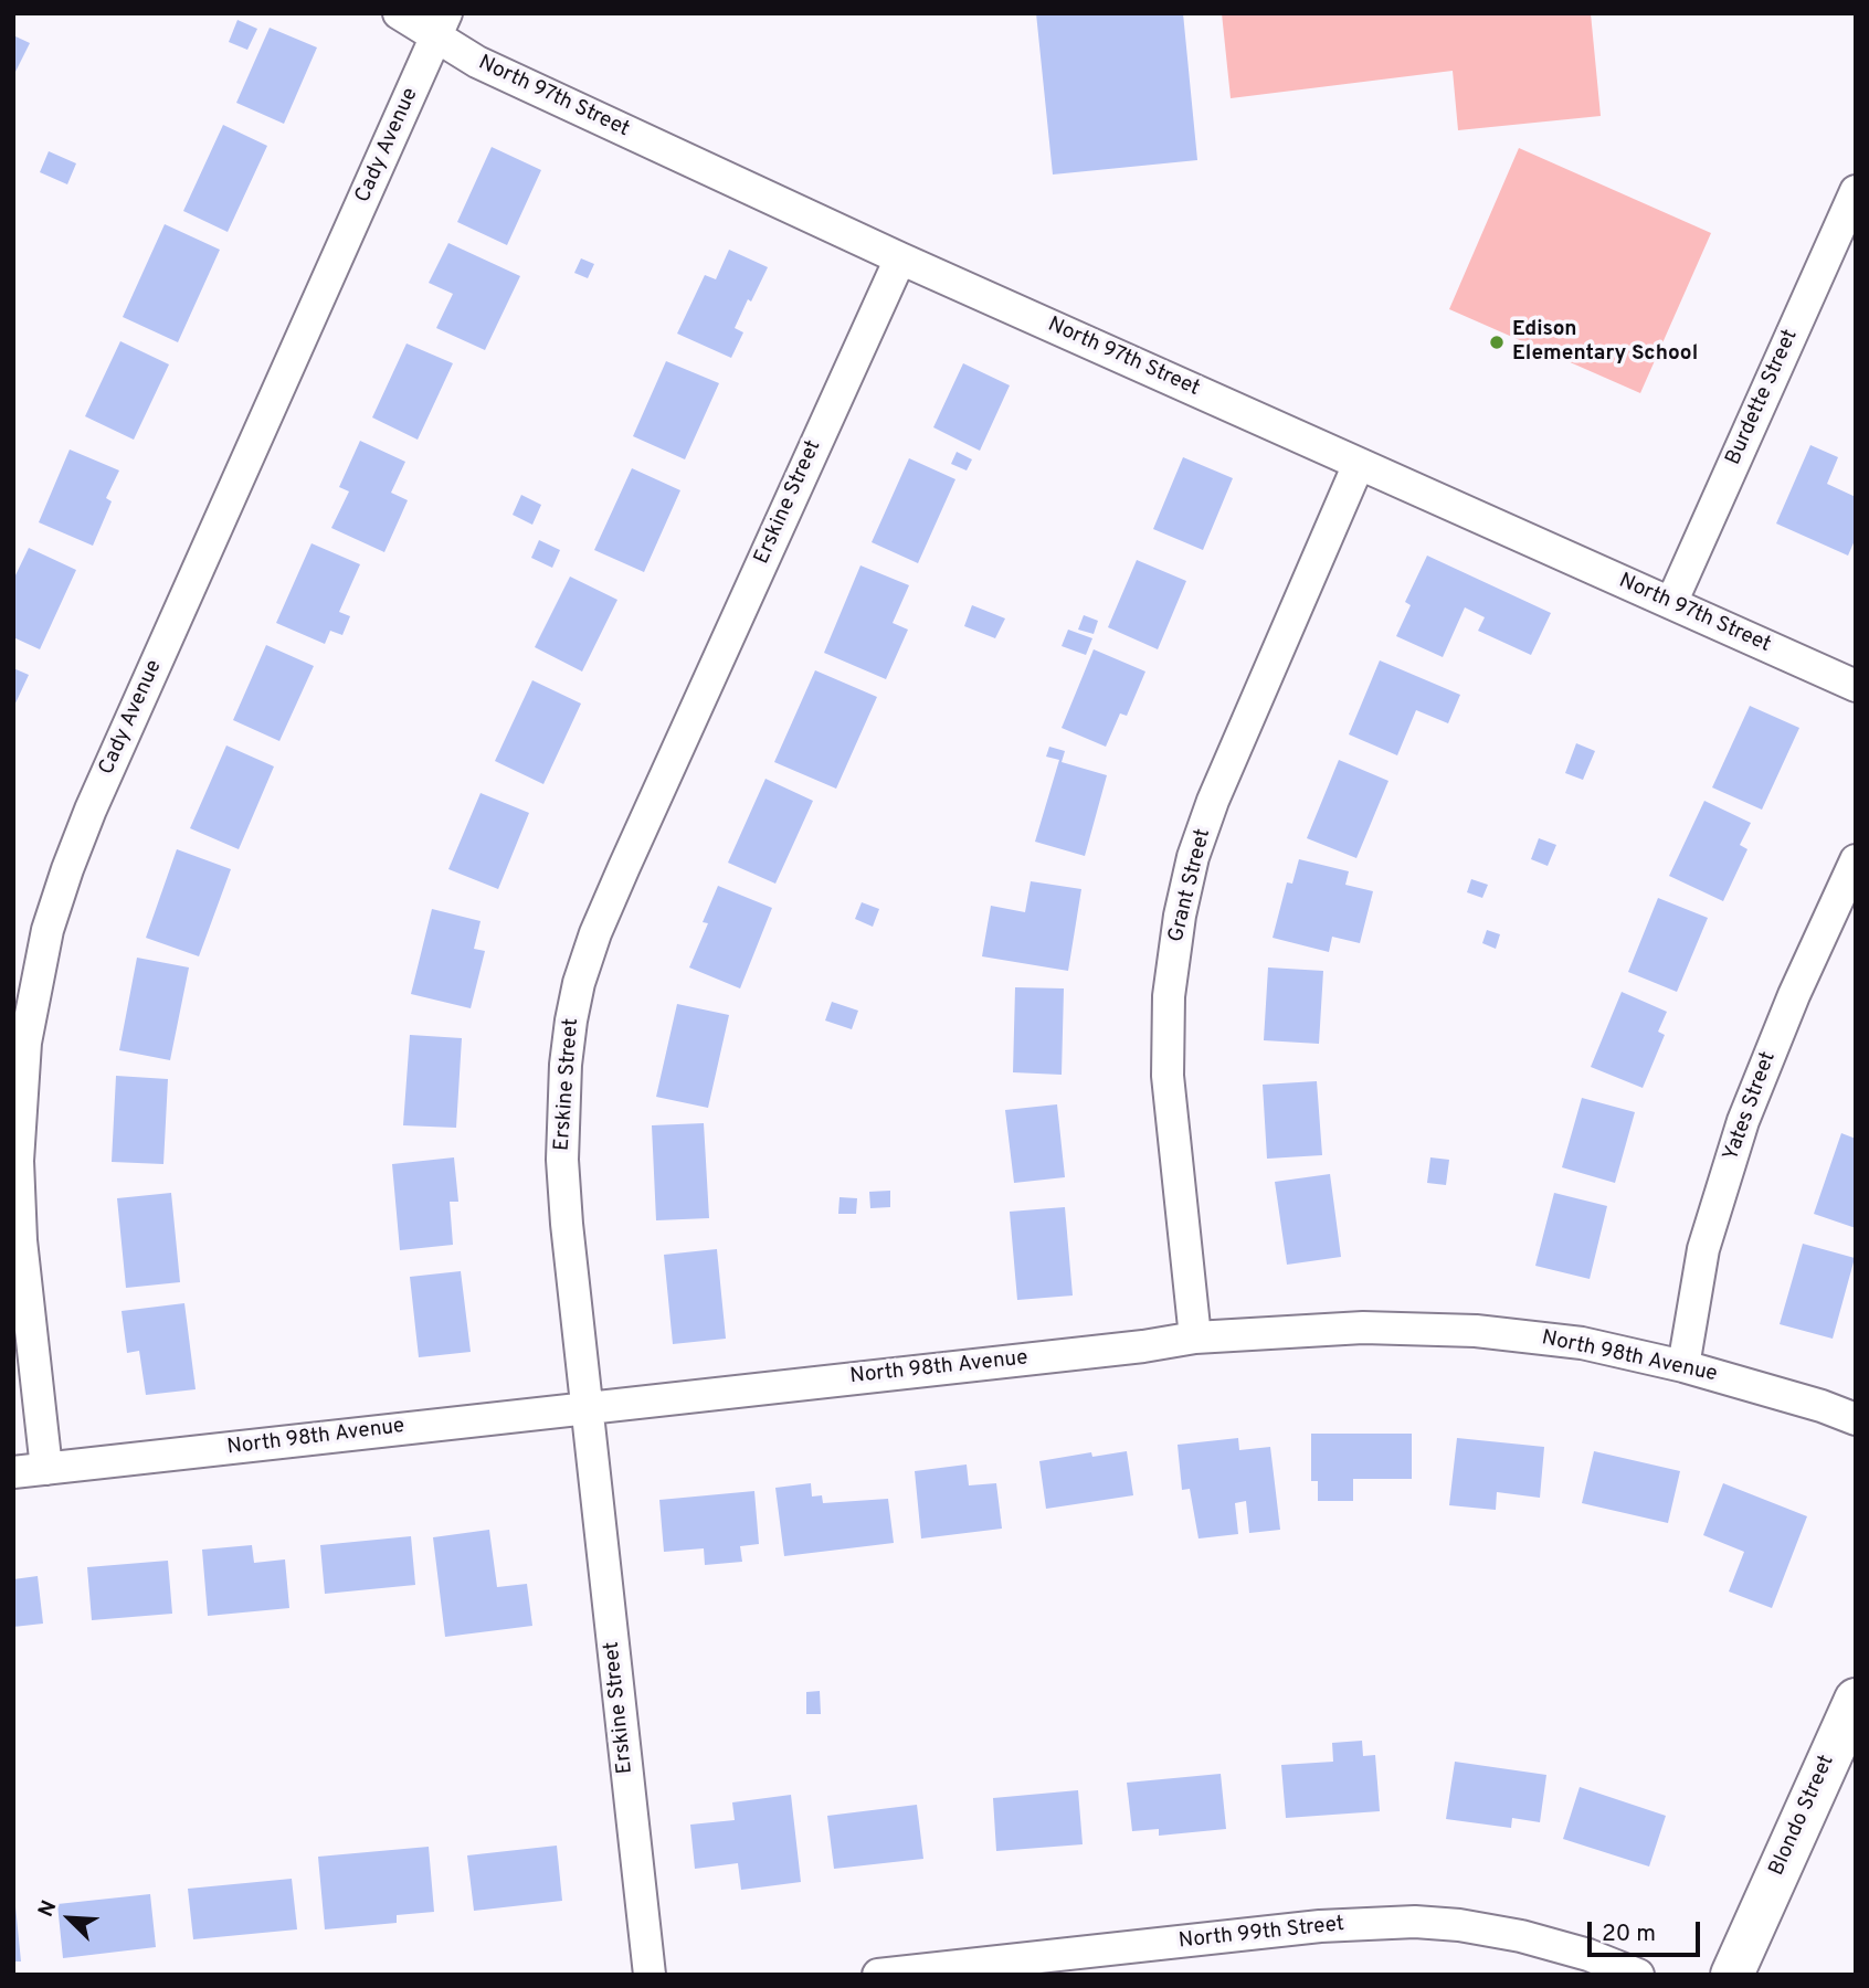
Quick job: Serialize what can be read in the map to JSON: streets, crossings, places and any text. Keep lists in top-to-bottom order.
{
  "streets": {
    "main road": ["Blondo Street"],
    "street": [
      "North 97th Street",
      "Cady Avenue",
      "Burdette Street",
      "Erskine Street",
      "Grant Street",
      "Yates Street",
      "North 98th Avenue",
      "North 99th Street"
    ]
  },
  "crossings": [
    ["North 97th Street", "Cady Avenue"],
    ["North 97th Street", "Burdette Street"],
    ["North 97th Street", "Erskine Street"],
    ["North 97th Street", "Grant Street"],
    ["Cady Avenue", "North 98th Avenue"],
    ["Erskine Street", "North 98th Avenue"],
    ["Grant Street", "North 98th Avenue"],
    ["Yates Street", "North 98th Avenue"]
  ],
  "places": ["Edison Elementary School"],
  "scale_bar": "20 m",
  "north": "top left"
}
